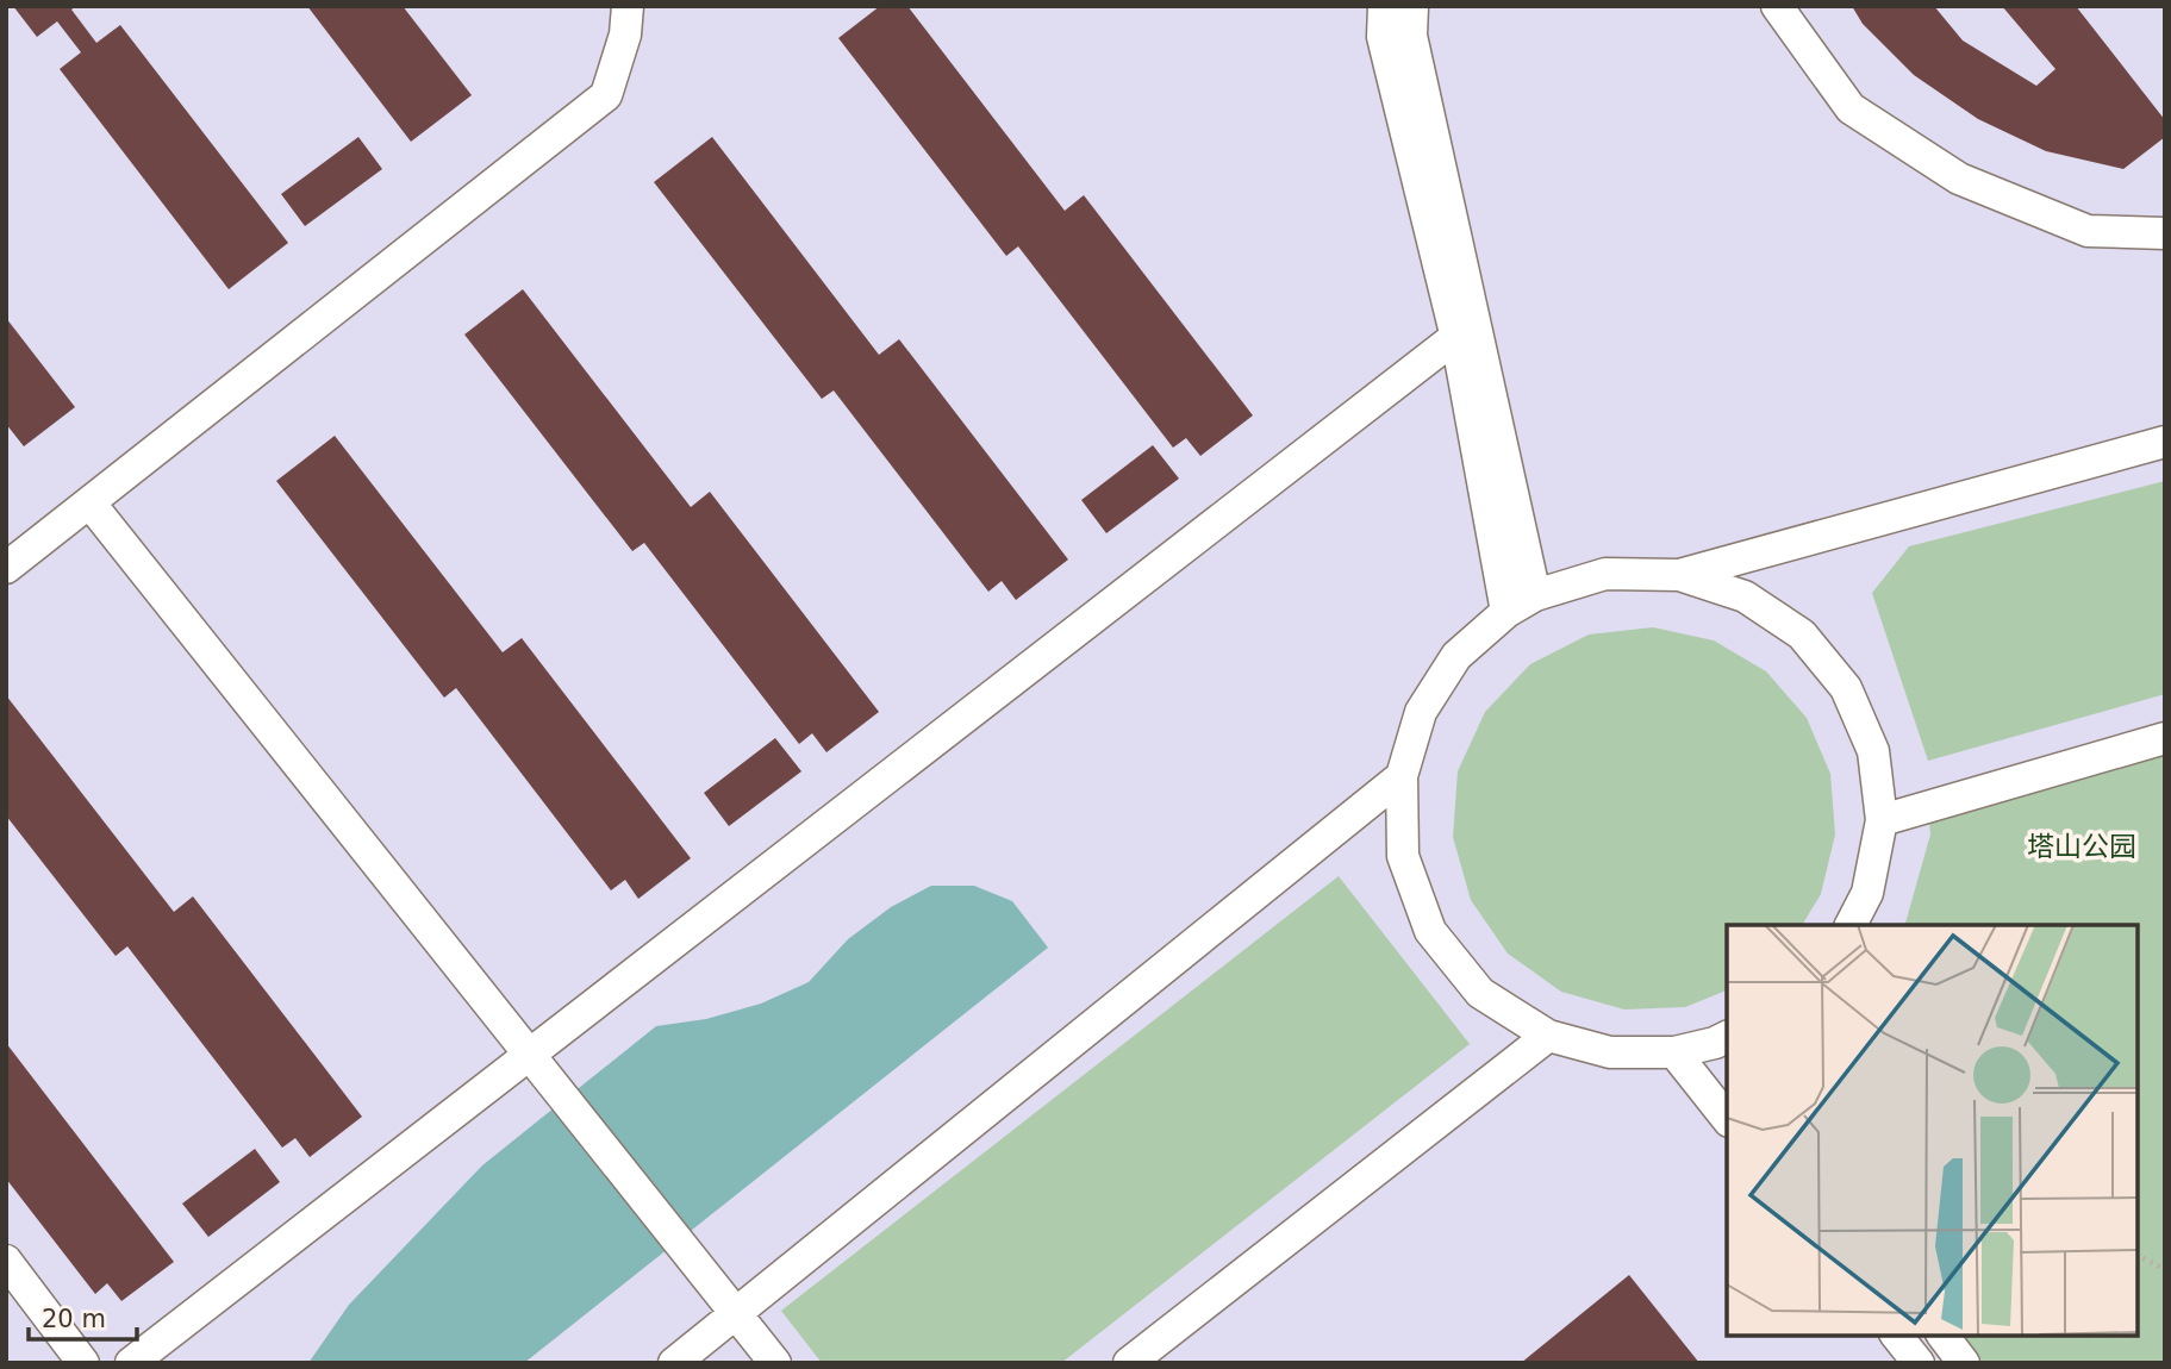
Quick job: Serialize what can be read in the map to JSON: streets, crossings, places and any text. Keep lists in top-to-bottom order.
{
  "parks": ["塔山公园"],
  "scale_bar": "20 m"
}
